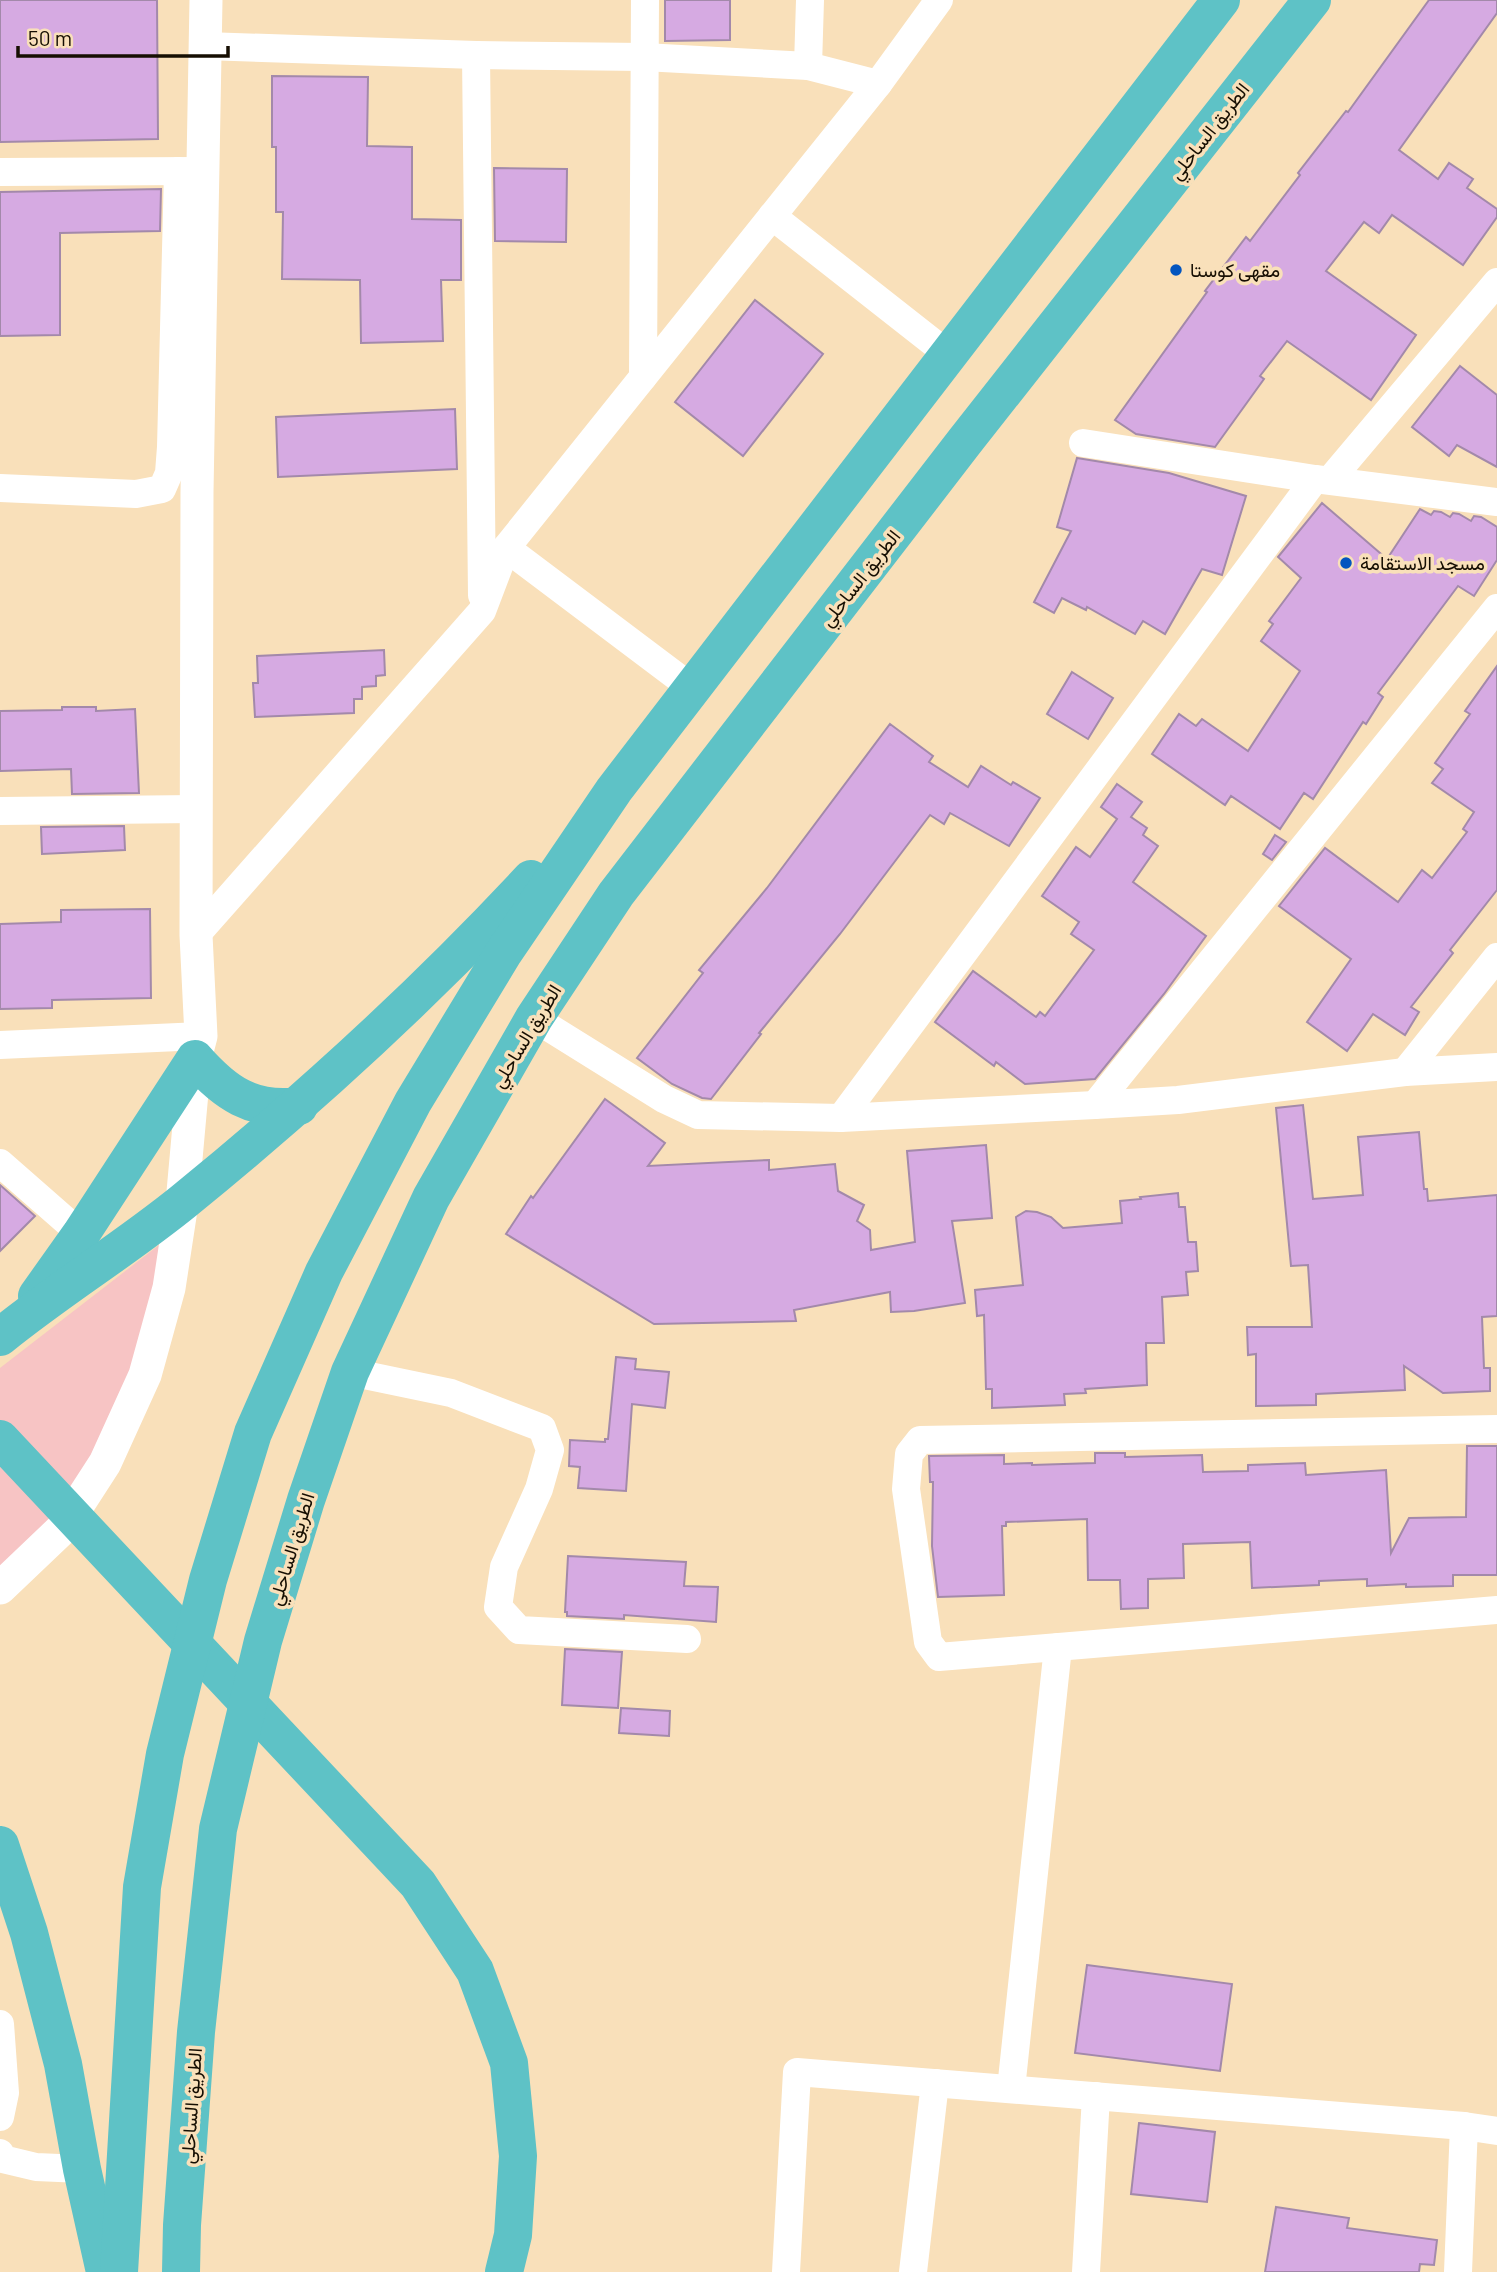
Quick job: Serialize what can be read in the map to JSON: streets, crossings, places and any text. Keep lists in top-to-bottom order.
{
  "streets": {
    "highway": ["الطريق الساحلي"]
  },
  "places": ["مقهى كوستا", "مسجد الاستقامة"],
  "scale_bar": "50 m"
}
